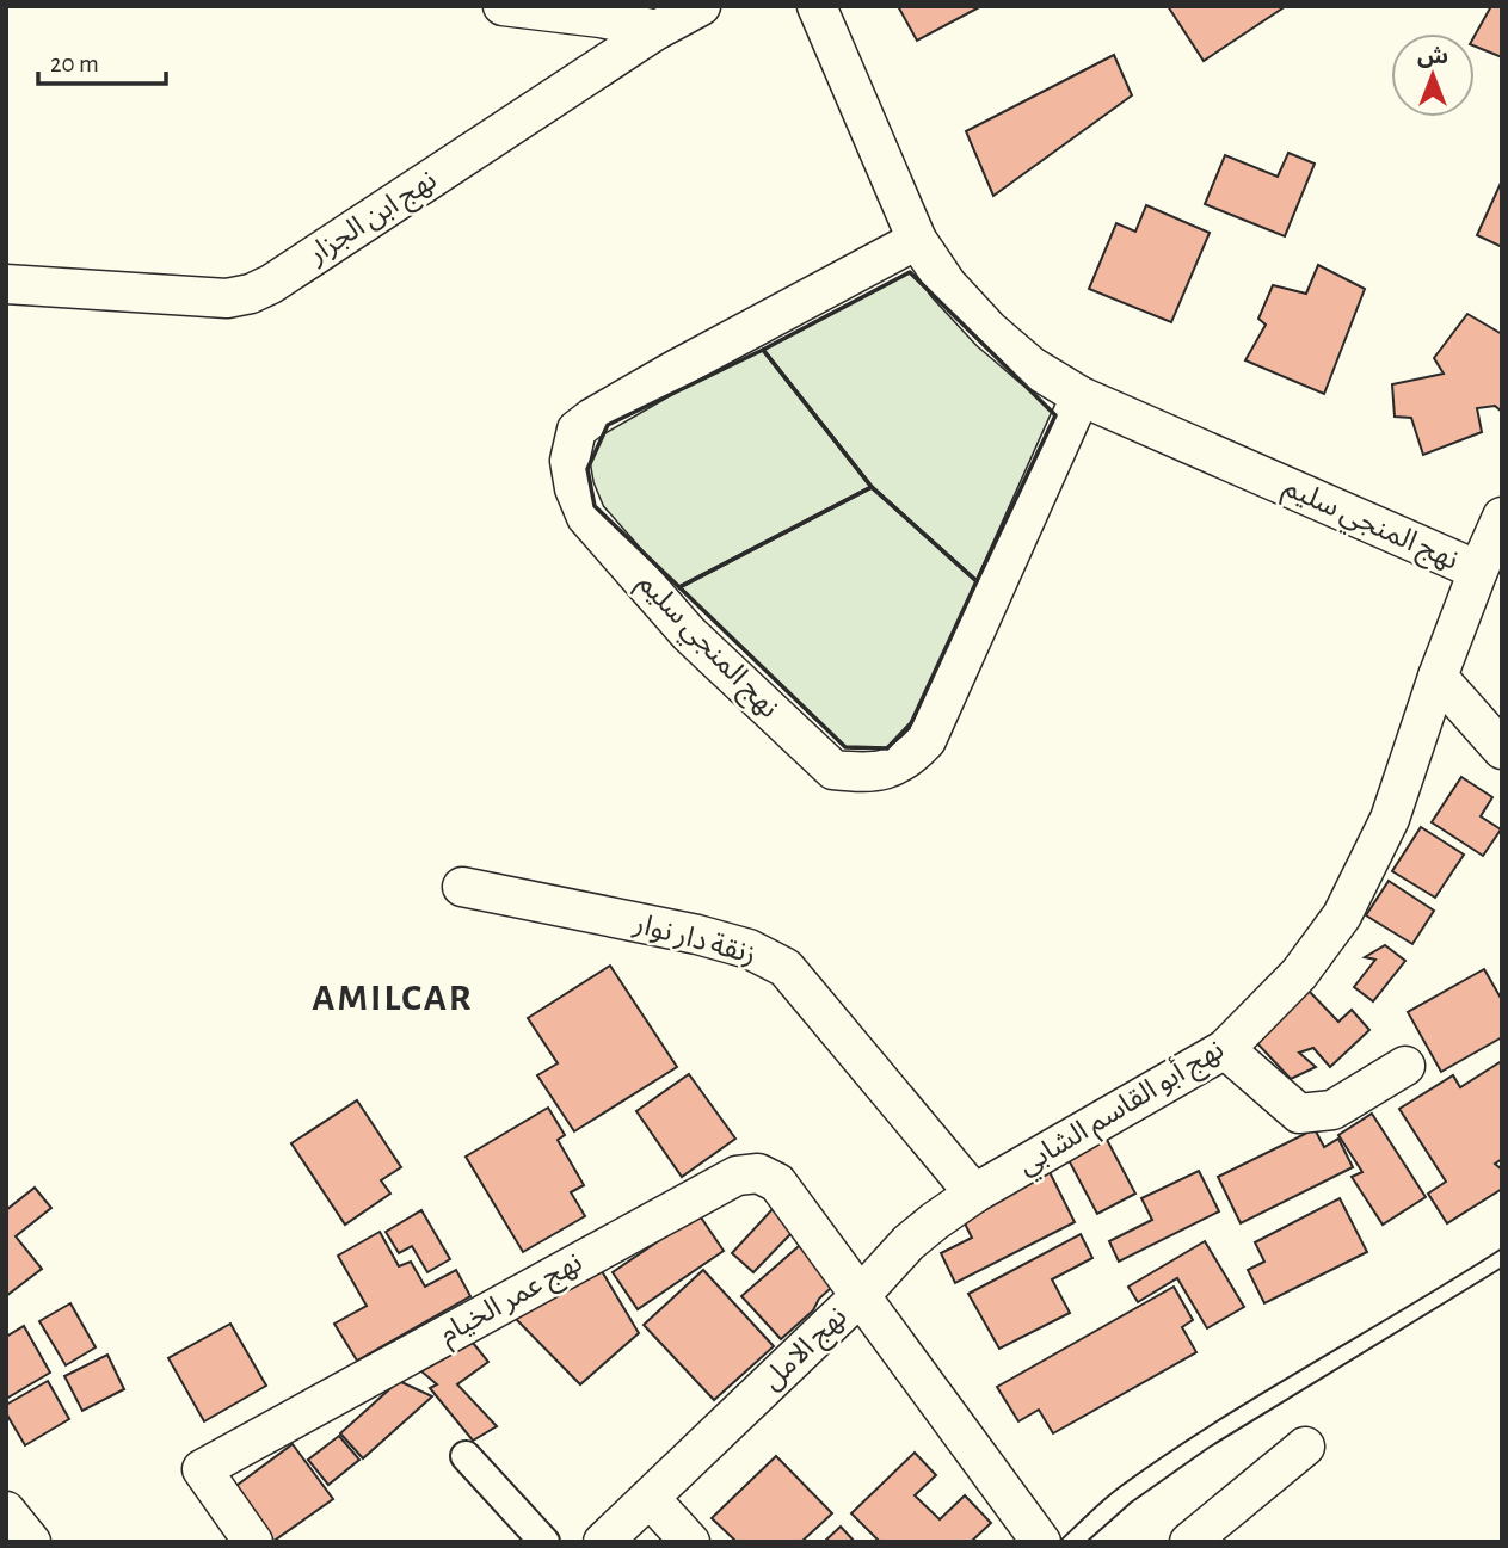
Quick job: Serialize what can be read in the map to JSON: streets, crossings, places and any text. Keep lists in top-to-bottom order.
{
  "streets": {
    "street": [
      "نهج ابن الجزار",
      "نهج المنجي سليم",
      "زنقة دار نوار",
      "نهج أبو القاسم الشابي",
      "نهج عمر الخيام",
      "نهج الامل"
    ]
  },
  "crossings": [
    ["نهج المنجي سليم", "نهج أبو القاسم الشابي"],
    ["زنقة دار نوار", "نهج أبو القاسم الشابي"],
    ["نهج أبو القاسم الشابي", "نهج عمر الخيام"],
    ["نهج أبو القاسم الشابي", "نهج الامل"],
    ["نهج عمر الخيام", "نهج الامل"]
  ],
  "districts": ["AMILCAR"],
  "scale_bar": "20 m",
  "north": "top"
}
